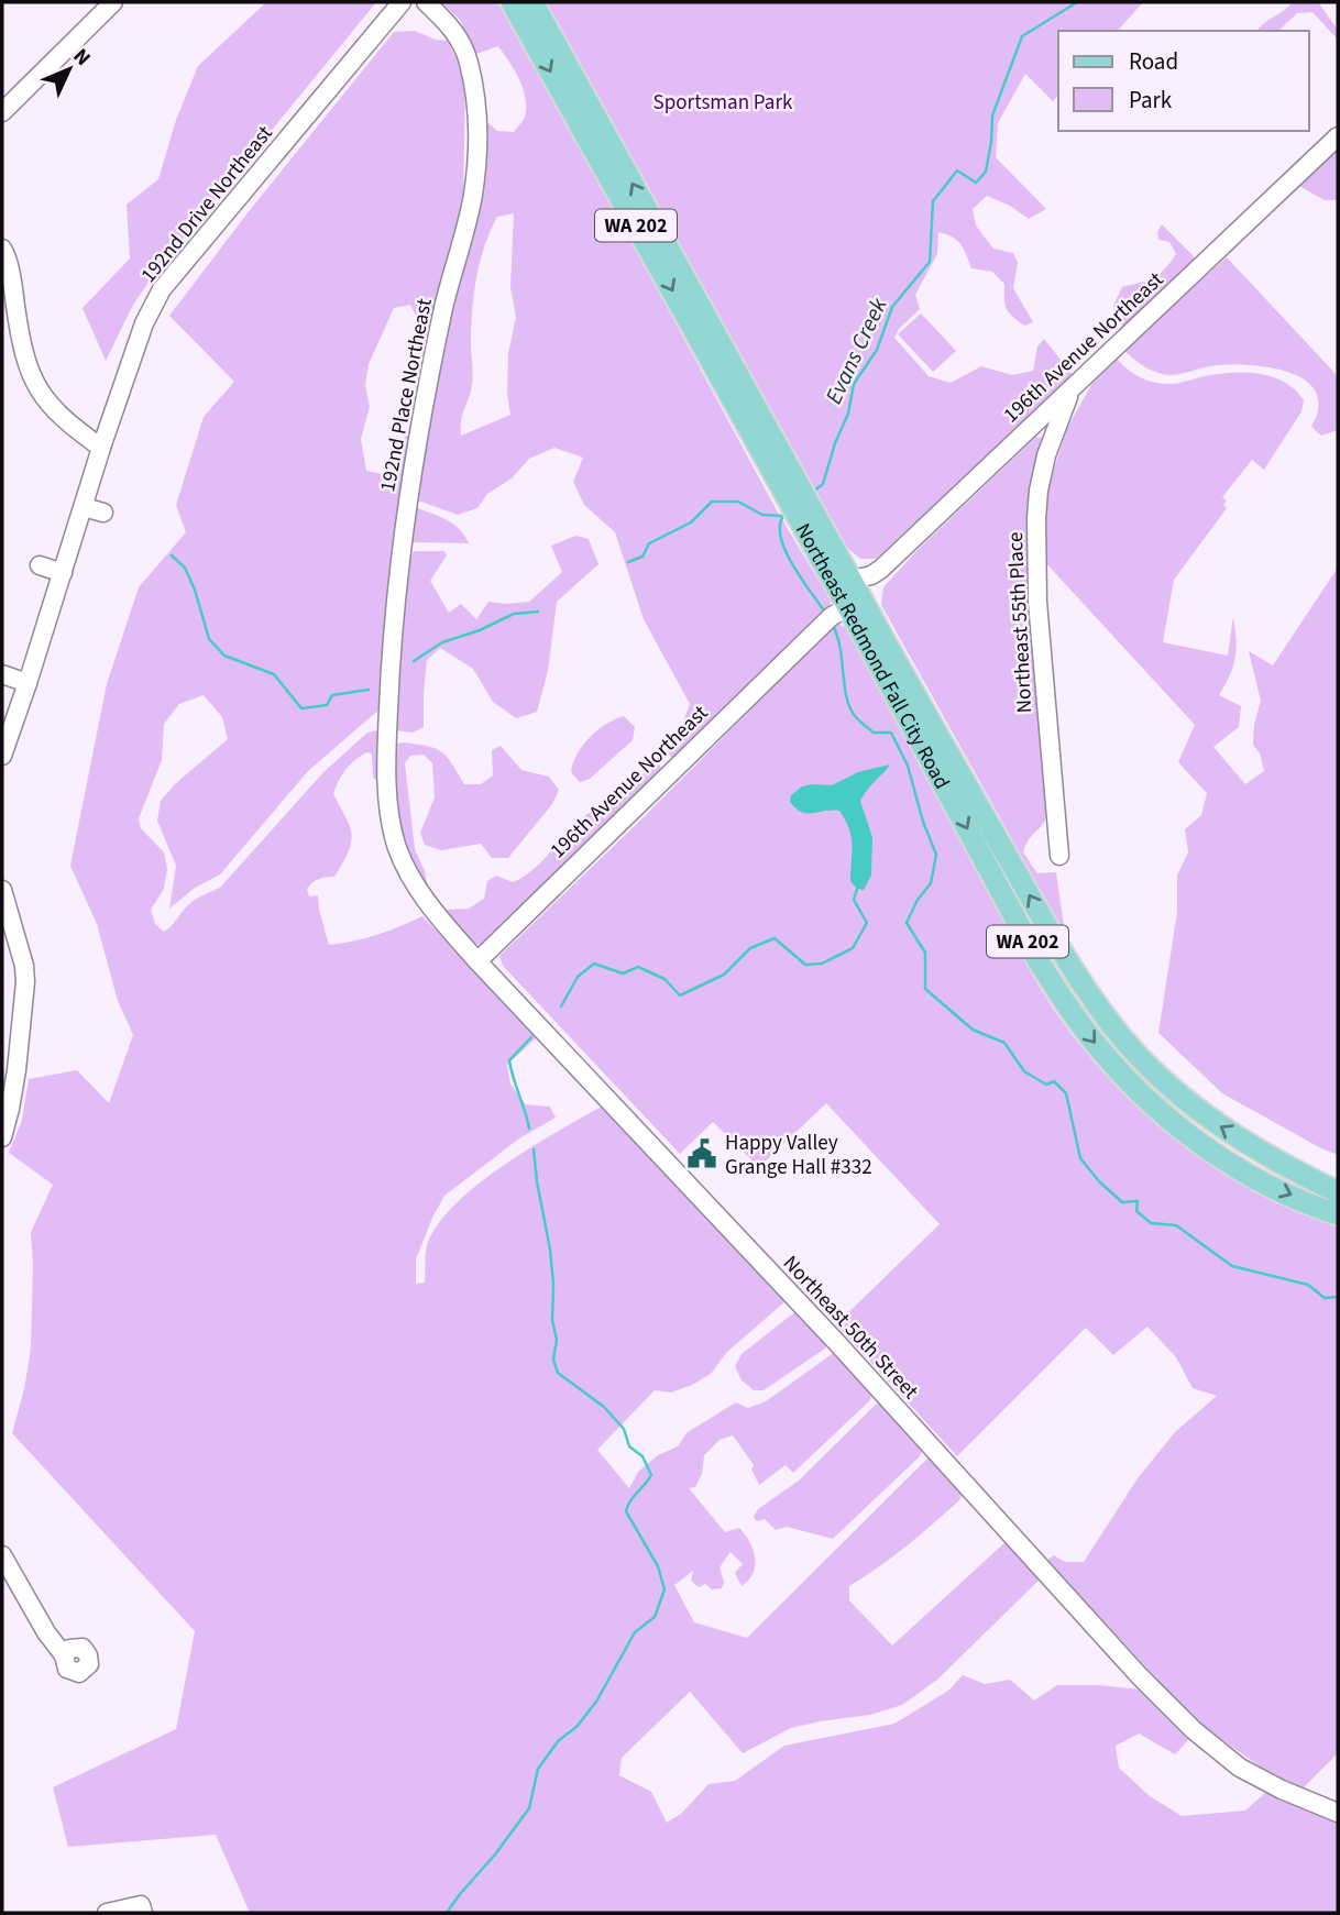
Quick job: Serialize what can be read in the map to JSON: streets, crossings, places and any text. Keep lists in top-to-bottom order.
{
  "streets": {
    "main road": ["WA 202", "Northeast Redmond Fall City Road"],
    "street": [
      "192nd Drive Northeast",
      "196th Avenue Northeast",
      "192nd Place Northeast",
      "Northeast 55th Place",
      "Northeast 50th Street"
    ]
  },
  "crossings": [
    ["196th Avenue Northeast", "Northeast 55th Place"],
    ["196th Avenue Northeast", "Northeast Redmond Fall City Road"],
    ["196th Avenue Northeast", "Northeast 50th Street"],
    ["192nd Place Northeast", "Northeast 50th Street"]
  ],
  "water": ["Evans Creek"],
  "parks": ["Sportsman Park"],
  "places": {
    "public building": ["Happy Valley Grange Hall #332"]
  },
  "legend": ["Road", "Park"],
  "north": "top right"
}
